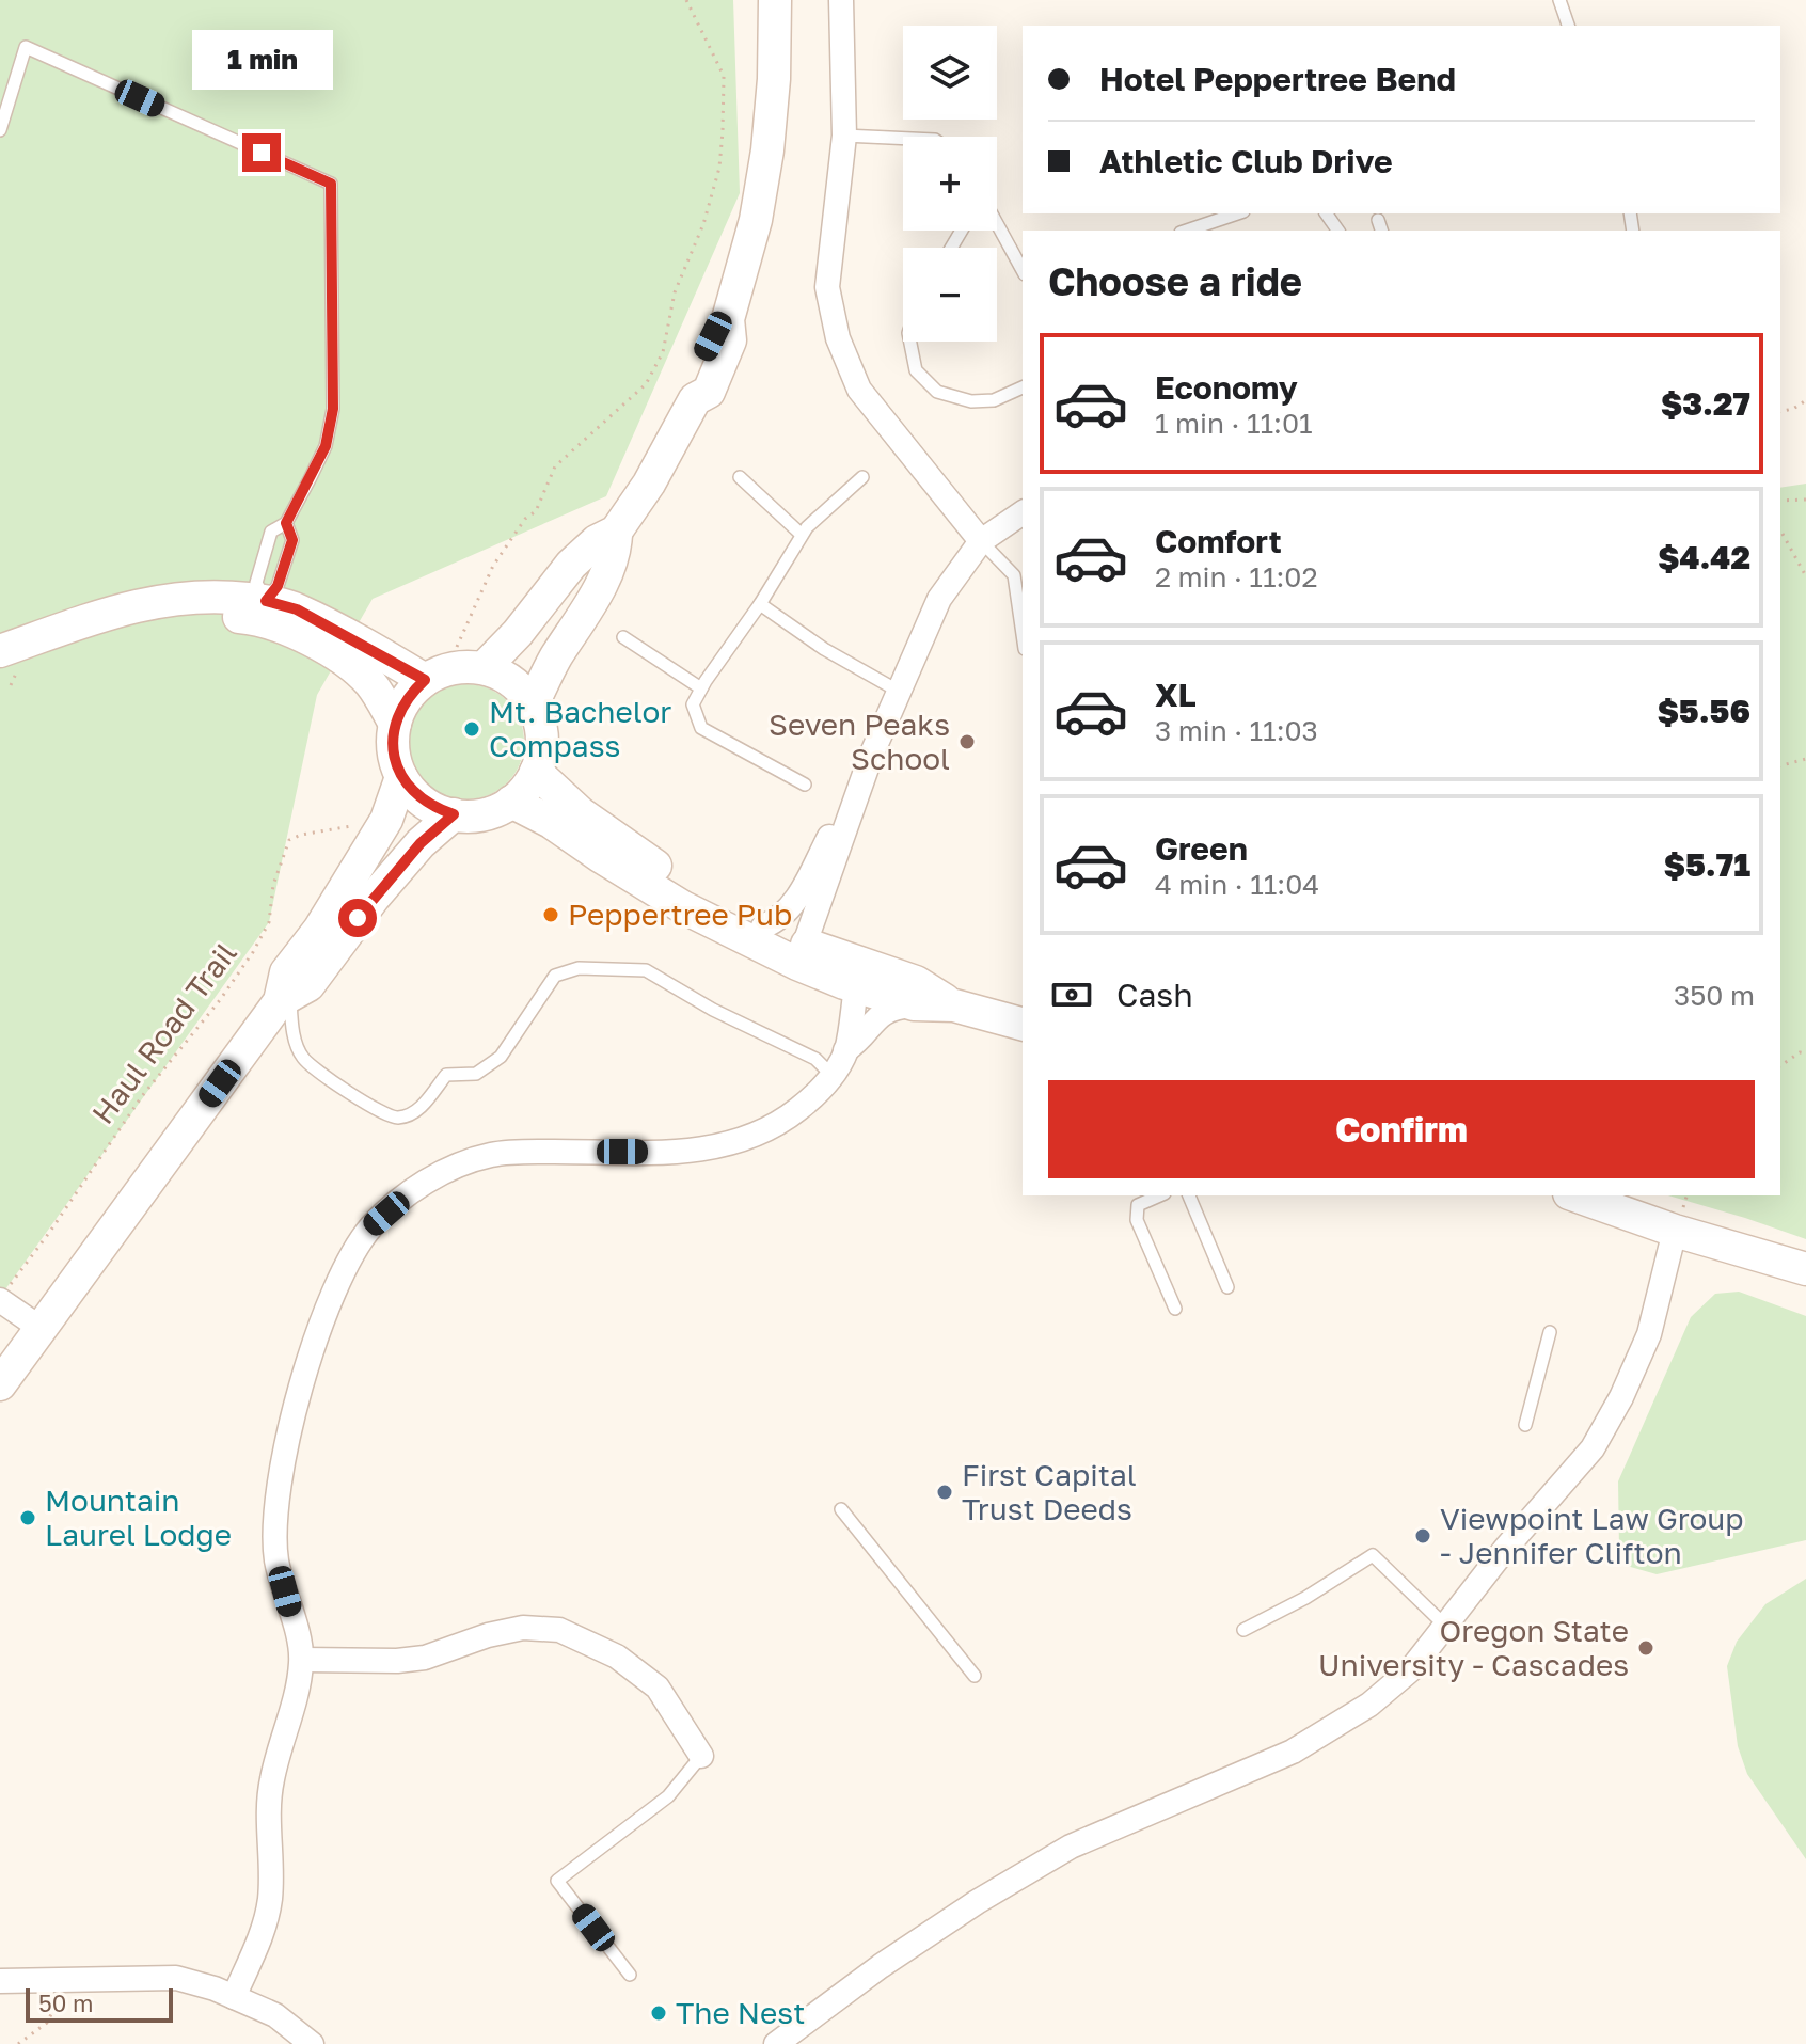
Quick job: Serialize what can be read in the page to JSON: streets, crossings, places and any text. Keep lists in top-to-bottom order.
{
  "streets": {
    "path": ["Haul Road Trail"]
  },
  "places": [
    "Mt. Bachelor Compass",
    "Seven Peaks School",
    "Peppertree Pub",
    "First Capital Trust Deeds",
    "Mountain Laurel Lodge",
    "Viewpoint Law Group - Jennifer Clifton",
    "Oregon State University - Cascades",
    "The Nest"
  ],
  "scale_bar": "50 m",
  "page": {
    "map_buttons": ["+", "−"],
    "banner": ["Hotel Peppertree Bend", "Athletic Club Drive"],
    "bubble": "1 min",
    "heading": "Choose a ride",
    "list": [
      {
        "name": "Economy",
        "note": "1 min · 11:01",
        "value": "$3.27"
      },
      {
        "name": "Comfort",
        "note": "2 min · 11:02",
        "value": "$4.42"
      },
      {
        "name": "XL",
        "note": "3 min · 11:03",
        "value": "$5.56"
      },
      {
        "name": "Green",
        "note": "4 min · 11:04",
        "value": "$5.71"
      }
    ],
    "pay": ["Cash", "350 m"],
    "buttons": "Confirm",
    "scale": "50 m"
  }
}
